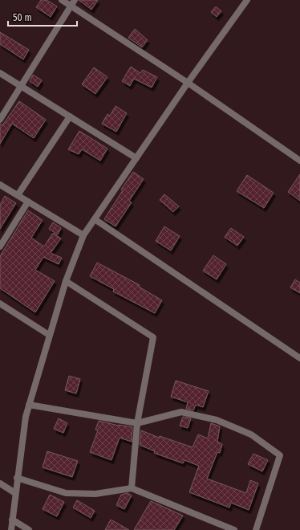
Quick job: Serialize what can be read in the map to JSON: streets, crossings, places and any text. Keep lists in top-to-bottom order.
{
  "scale_bar": "50 m"
}
